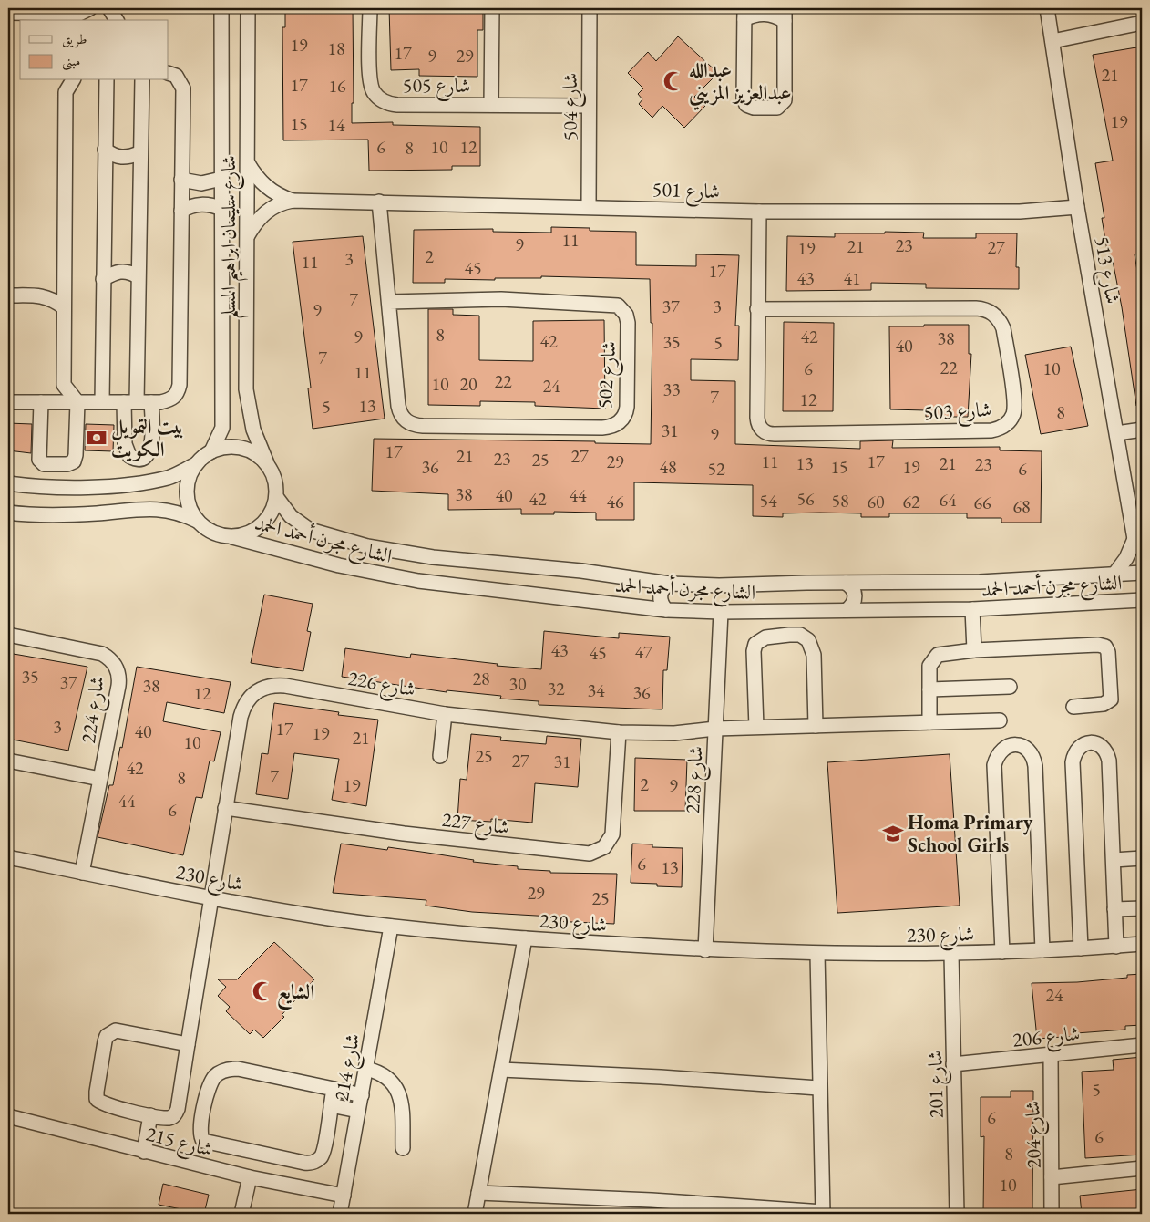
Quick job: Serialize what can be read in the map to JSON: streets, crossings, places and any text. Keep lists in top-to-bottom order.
{
  "streets": {
    "street": [
      "شارع 505",
      "شارع 504",
      "شارع 501",
      "شارع سليمان ابراهيم المسلم",
      "شارع 513",
      "شارع 502",
      "شارع 503",
      "الشارع مجرن أحمد الحمد",
      "شارع 226",
      "شارع 224",
      "شارع 228",
      "شارع 227",
      "شارع 230",
      "شارع 206",
      "شارع 214",
      "شارع 201",
      "شارع 204",
      "شارع 215"
    ]
  },
  "crossings": [
    ["شارع 505", "شارع 504"],
    ["شارع 504", "شارع 501"],
    ["شارع 501", "شارع سليمان ابراهيم المسلم"],
    ["شارع 501", "شارع 513"],
    ["شارع 501", "شارع 502"],
    ["شارع 501", "شارع 503"],
    ["شارع سليمان ابراهيم المسلم", "الشارع مجرن أحمد الحمد"],
    ["شارع 513", "الشارع مجرن أحمد الحمد"],
    ["الشارع مجرن أحمد الحمد", "شارع 228"],
    ["شارع 226", "شارع 228"],
    ["شارع 226", "شارع 227"],
    ["شارع 226", "شارع 230"],
    ["شارع 224", "شارع 230"],
    ["شارع 228", "شارع 230"],
    ["شارع 230", "شارع 214"],
    ["شارع 230", "شارع 201"],
    ["شارع 206", "شارع 201"],
    ["شارع 206", "شارع 204"],
    ["شارع 214", "شارع 215"]
  ],
  "places": {
    "mosque": ["عبدالله عبدالعزيز المزيني", "الشايع"],
    "bank": ["بيت التمويل الكويت"],
    "school or university": ["Homa Primary School Girls"]
  },
  "house_numbers": [
    "19",
    "18",
    "17",
    "9",
    "29",
    "21",
    "17",
    "16",
    "19",
    "15",
    "14",
    "6",
    "10",
    "12",
    "8",
    "11",
    "9",
    "23",
    "21",
    "27",
    "19",
    "2",
    "3",
    "11",
    "45",
    "17",
    "43",
    "41",
    "7",
    "37",
    "3",
    "9",
    "8",
    "9",
    "42",
    "38",
    "42",
    "35",
    "5",
    "40",
    "7",
    "22",
    "6",
    "10",
    "11",
    "22",
    "10",
    "20",
    "24",
    "33",
    "7",
    "12",
    "13",
    "5",
    "8",
    "31",
    "9",
    "17",
    "21",
    "27",
    "23",
    "25",
    "29",
    "11",
    "17",
    "13",
    "21",
    "23",
    "36",
    "48",
    "15",
    "19",
    "52",
    "6",
    "38",
    "40",
    "44",
    "42",
    "56",
    "64",
    "54",
    "58",
    "46",
    "60",
    "62",
    "66",
    "68",
    "43",
    "47",
    "45",
    "35",
    "28",
    "37",
    "30",
    "38",
    "32",
    "34",
    "36",
    "12",
    "3",
    "17",
    "40",
    "19",
    "21",
    "10",
    "25",
    "27",
    "31",
    "42",
    "7",
    "8",
    "2",
    "19",
    "9",
    "44",
    "6",
    "6",
    "13",
    "29",
    "25",
    "24",
    "5",
    "6",
    "6",
    "8",
    "10"
  ],
  "legend": ["طريق", "مبنى"]
}
